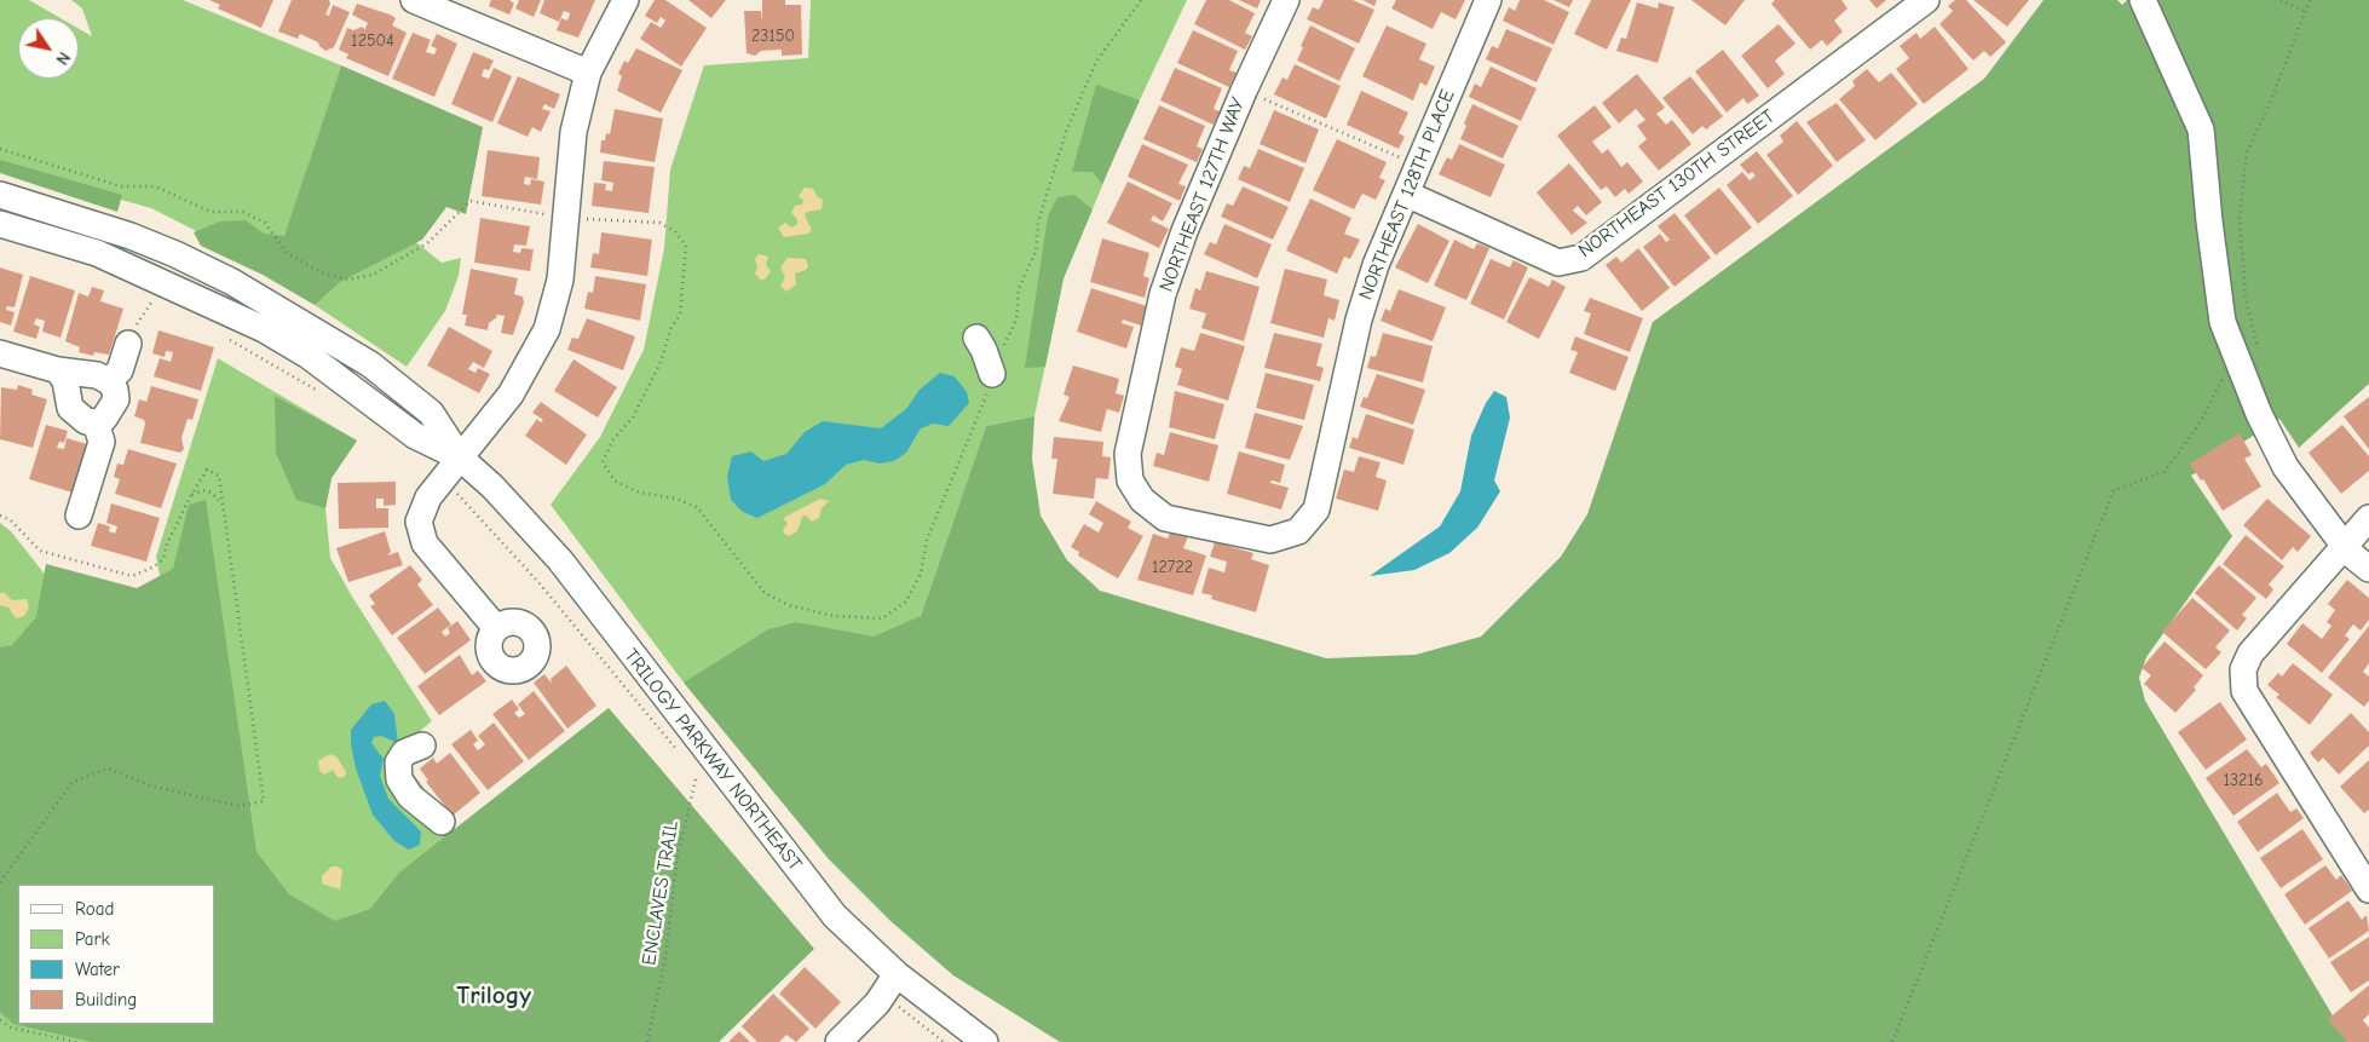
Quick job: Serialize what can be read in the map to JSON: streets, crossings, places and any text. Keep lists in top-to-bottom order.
{
  "streets": {
    "street": [
      "NORTHEAST 130TH STREET",
      "NORTHEAST 127TH WAY",
      "NORTHEAST 128TH PLACE",
      "TRILOGY PARKWAY NORTHEAST"
    ],
    "path": ["ENCLAVES TRAIL"]
  },
  "crossings": [
    ["NORTHEAST 130TH STREET", "NORTHEAST 128TH PLACE"],
    ["NORTHEAST 127TH WAY", "NORTHEAST 128TH PLACE"],
    ["TRILOGY PARKWAY NORTHEAST", "ENCLAVES TRAIL"]
  ],
  "districts": ["Trilogy"],
  "house_numbers": [
    "23150",
    "12504",
    "12722",
    "13216"
  ],
  "legend": [
    "Road",
    "Park",
    "Water",
    "Building"
  ],
  "north": "bottom right"
}
